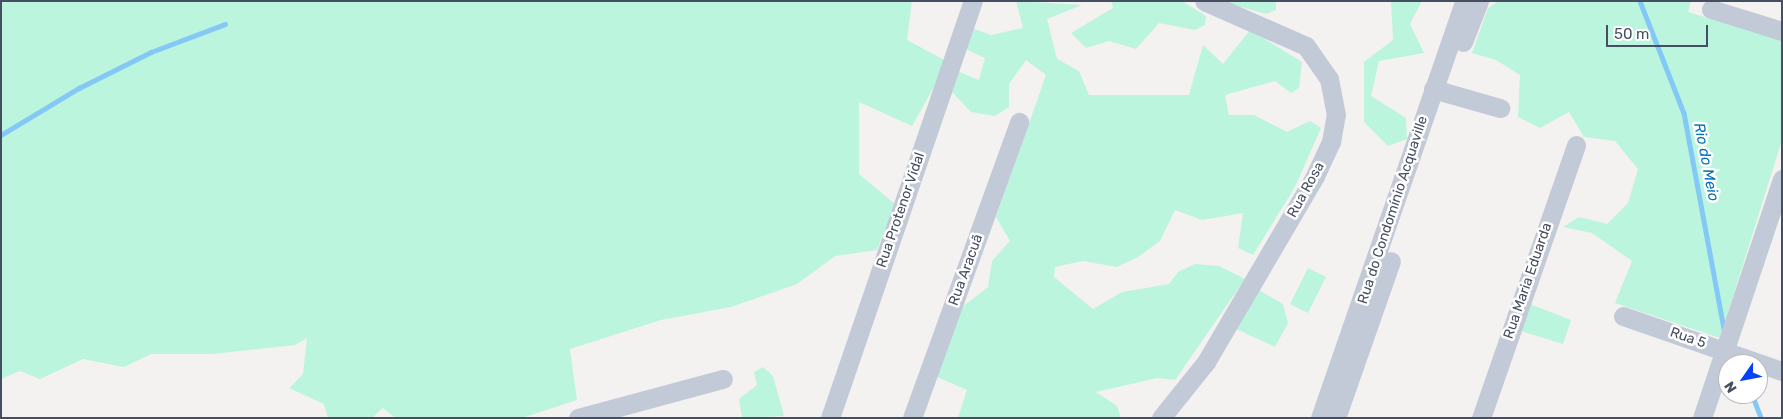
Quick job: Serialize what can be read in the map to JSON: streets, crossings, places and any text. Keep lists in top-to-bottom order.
{
  "streets": {
    "street": [
      "Rua Rosa",
      "Rua Protenor Vidal",
      "Rua do Condomínio Acquaville",
      "Rua Aracuã",
      "Rua Maria Eduarda",
      "Rua 5"
    ]
  },
  "water": ["Rio do Meio"],
  "scale_bar": "50 m",
  "north": "bottom left"
}
